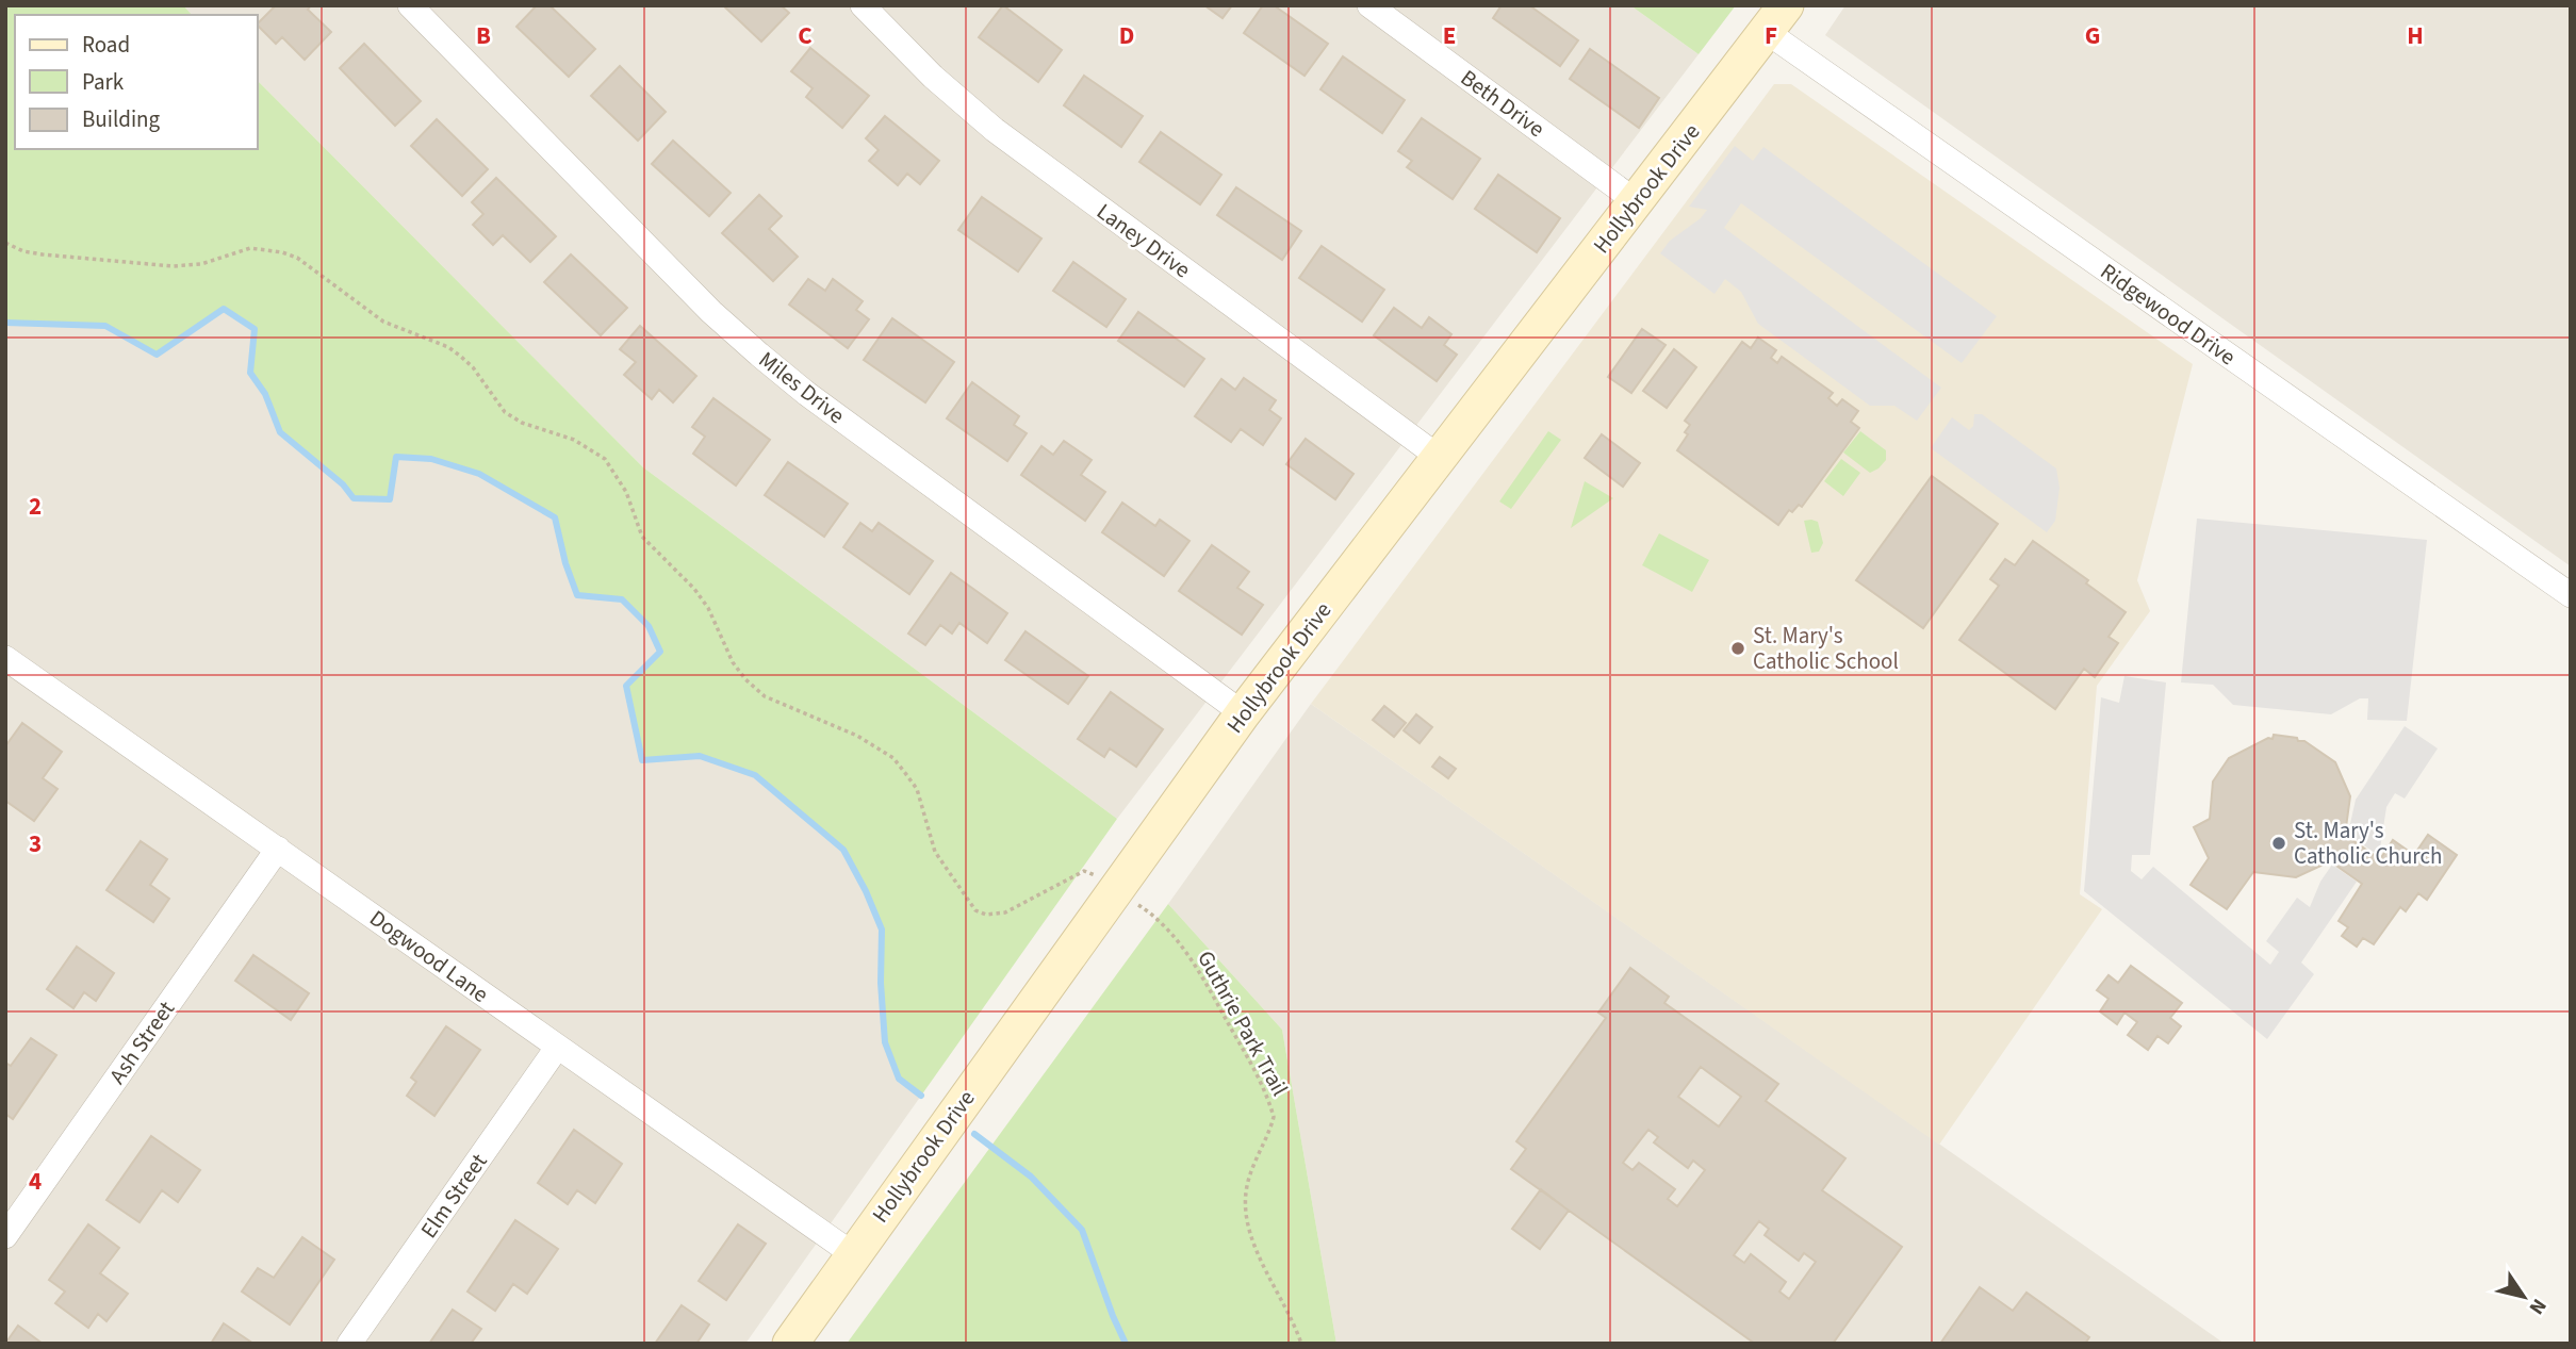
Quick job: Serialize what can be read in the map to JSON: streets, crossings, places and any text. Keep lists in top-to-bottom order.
{
  "streets": {
    "main road": ["Hollybrook Drive"],
    "street": [
      "Beth Drive",
      "Laney Drive",
      "Ridgewood Drive",
      "Miles Drive",
      "Dogwood Lane",
      "Ash Street",
      "Elm Street"
    ],
    "path": ["Guthrie Park Trail"]
  },
  "crossings": [
    ["Beth Drive", "Hollybrook Drive"],
    ["Hollybrook Drive", "Laney Drive"],
    ["Hollybrook Drive", "Ridgewood Drive"],
    ["Hollybrook Drive", "Miles Drive"],
    ["Hollybrook Drive", "Dogwood Lane"],
    ["Dogwood Lane", "Ash Street"],
    ["Dogwood Lane", "Elm Street"]
  ],
  "places": ["St. Mary's Catholic School", "St. Mary's Catholic Church"],
  "legend": ["Road", "Park", "Building"],
  "north": "bottom right",
  "grid": {
    "columns": [
      "B",
      "C",
      "D",
      "E",
      "F",
      "G",
      "H"
    ],
    "rows": ["2", "3", "4"]
  }
}
